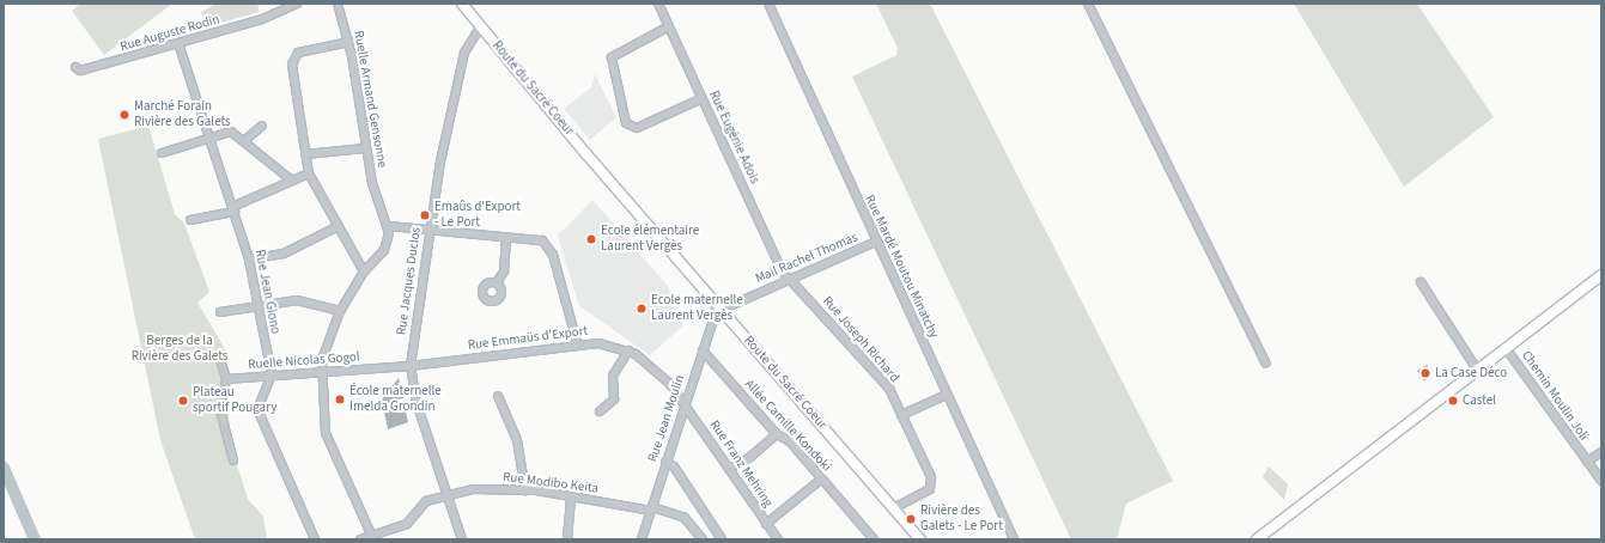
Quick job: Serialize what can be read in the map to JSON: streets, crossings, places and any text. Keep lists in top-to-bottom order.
{
  "streets": {
    "main road": ["Route du Sacré Coeur"],
    "street": [
      "Rue Auguste Rodin",
      "Ruelle Armand Gensonne",
      "Rue Eugénie Adois",
      "Mail Rachel Thomas",
      "Rue Mardé Moutou Minatchy",
      "Rue Jacques Duclos",
      "Rue Jean Giono",
      "Rue Emmaüs d'Export",
      "Rue Joseph Richard",
      "Ruelle Nicolas Gogol",
      "Chemin Moulin Joli",
      "Rue Jean Moulin",
      "Allée Camille Kondoki",
      "Rue Franz Mehring",
      "Rue Modibo Keita"
    ]
  },
  "crossings": [
    ["Rue Auguste Rodin", "Rue Jean Giono"],
    ["Route du Sacré Coeur", "Mail Rachel Thomas"],
    ["Route du Sacré Coeur", "Rue Jacques Duclos"],
    ["Route du Sacré Coeur", "Rue Joseph Richard"],
    ["Route du Sacré Coeur", "Rue Jean Moulin"],
    ["Rue Eugénie Adois", "Mail Rachel Thomas"],
    ["Rue Eugénie Adois", "Rue Joseph Richard"],
    ["Mail Rachel Thomas", "Rue Mardé Moutou Minatchy"],
    ["Mail Rachel Thomas", "Rue Joseph Richard"],
    ["Mail Rachel Thomas", "Rue Jean Moulin"],
    ["Rue Jacques Duclos", "Rue Emmaüs d'Export"],
    ["Rue Jacques Duclos", "Ruelle Nicolas Gogol"],
    ["Rue Jacques Duclos", "Rue Modibo Keita"],
    ["Rue Jean Giono", "Ruelle Nicolas Gogol"],
    ["Rue Emmaüs d'Export", "Ruelle Nicolas Gogol"],
    ["Rue Emmaüs d'Export", "Rue Jean Moulin"],
    ["Rue Emmaüs d'Export", "Rue Franz Mehring"],
    ["Rue Jean Moulin", "Allée Camille Kondoki"],
    ["Rue Jean Moulin", "Rue Franz Mehring"],
    ["Rue Jean Moulin", "Rue Modibo Keita"]
  ],
  "parks": ["Berges de la Rivière des Galets"],
  "places": [
    "Marché Forain Rivière des Galets",
    "Emaûs d'Export - Le Port",
    "Ecole élémentaire Laurent Vergès",
    "Ecole maternelle Laurent Vergès",
    "La Case Déco",
    "École maternelle Imelda Grondin",
    "Plateau sportif Pougary",
    "Castel",
    "Rivière des Galets - Le Port"
  ]
}
